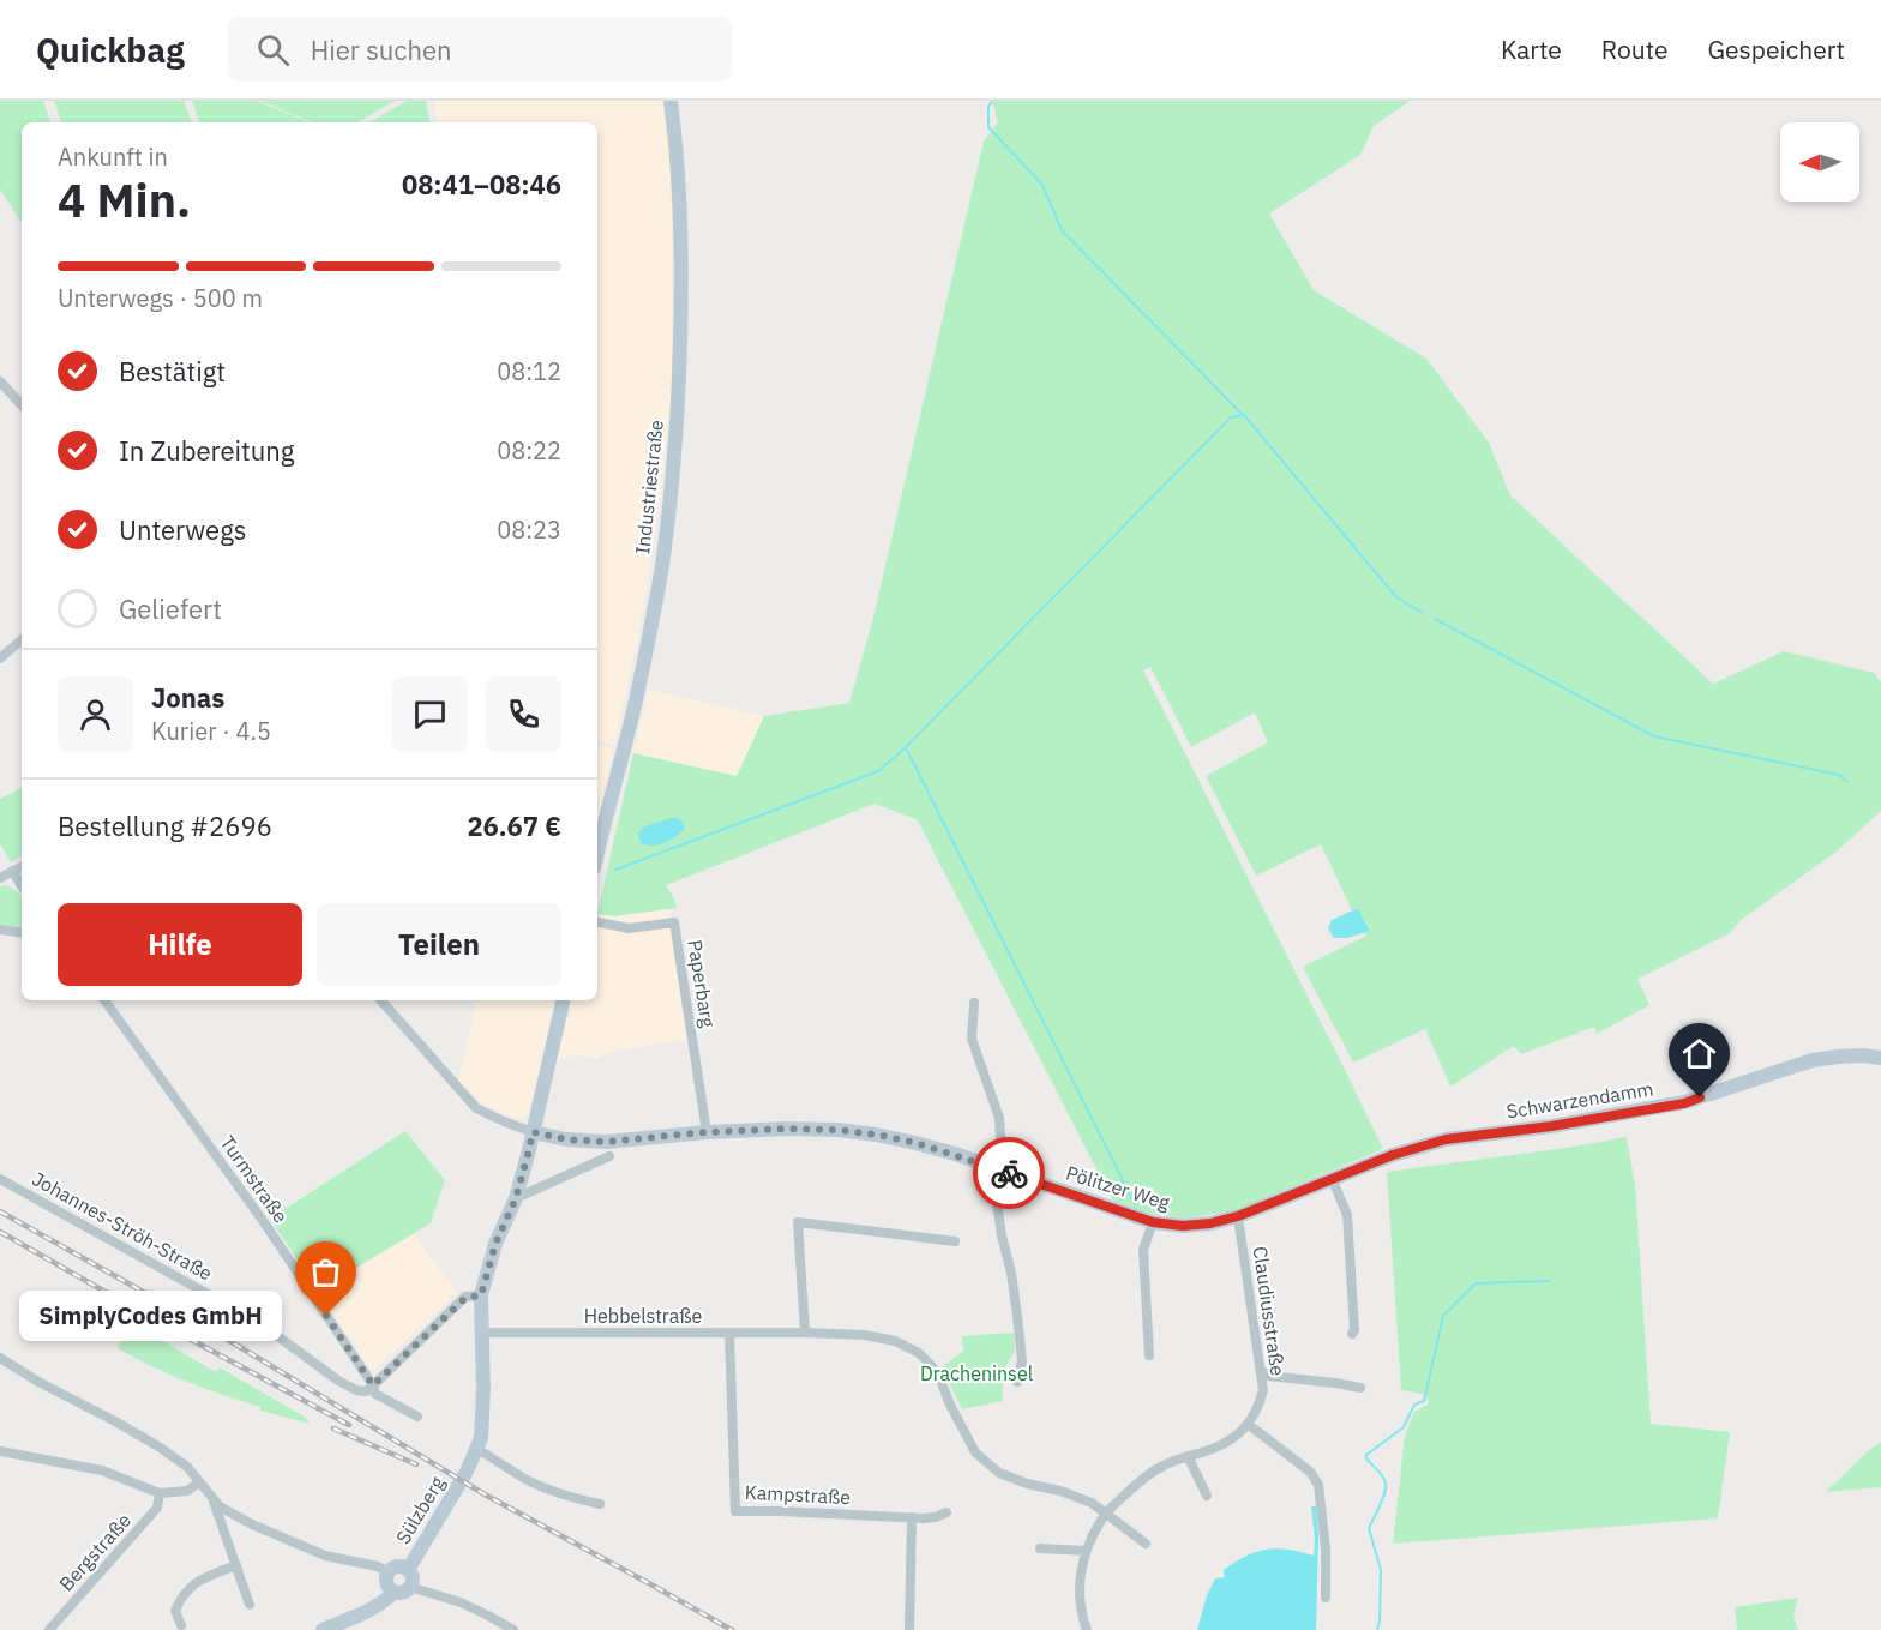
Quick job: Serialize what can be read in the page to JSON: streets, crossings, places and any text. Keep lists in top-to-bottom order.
{
  "streets": {
    "main road": [
      "Industriestraße",
      "Schwarzendamm",
      "Pölitzer Weg",
      "Sülzberg"
    ],
    "street": [
      "Paperbarg",
      "Turmstraße",
      "Johannes-Ströh-Straße",
      "Claudiusstraße",
      "Hebbelstraße",
      "Kampstraße",
      "Bergstraße"
    ]
  },
  "crossings": [
    ["Paperbarg", "Pölitzer Weg"],
    ["Schwarzendamm", "Pölitzer Weg"],
    ["Turmstraße", "Johannes-Ströh-Straße"],
    ["Pölitzer Weg", "Claudiusstraße"],
    ["Hebbelstraße", "Kampstraße"]
  ],
  "parks": ["Dracheninsel"],
  "places": ["SimplyCodes GmbH"],
  "north": "left",
  "page": {
    "header": "Quickbag",
    "search": "Hier suchen",
    "nav": ["Karte", "Route", "Gespeichert"],
    "heading": ["4 Min.", "Ankunft in", "08:41–08:46"],
    "panel": [
      "Jonas",
      "Kurier · 4.5",
      "Bestellung #2696",
      "26.67 €"
    ],
    "bar": "Unterwegs · 500 m",
    "list": [
      ["Bestätigt", "08:12"],
      ["In Zubereitung", "08:22"],
      ["Unterwegs", "08:23"],
      "Geliefert"
    ],
    "buttons": ["Hilfe", "Teilen"],
    "bubble": "SimplyCodes GmbH"
  }
}
